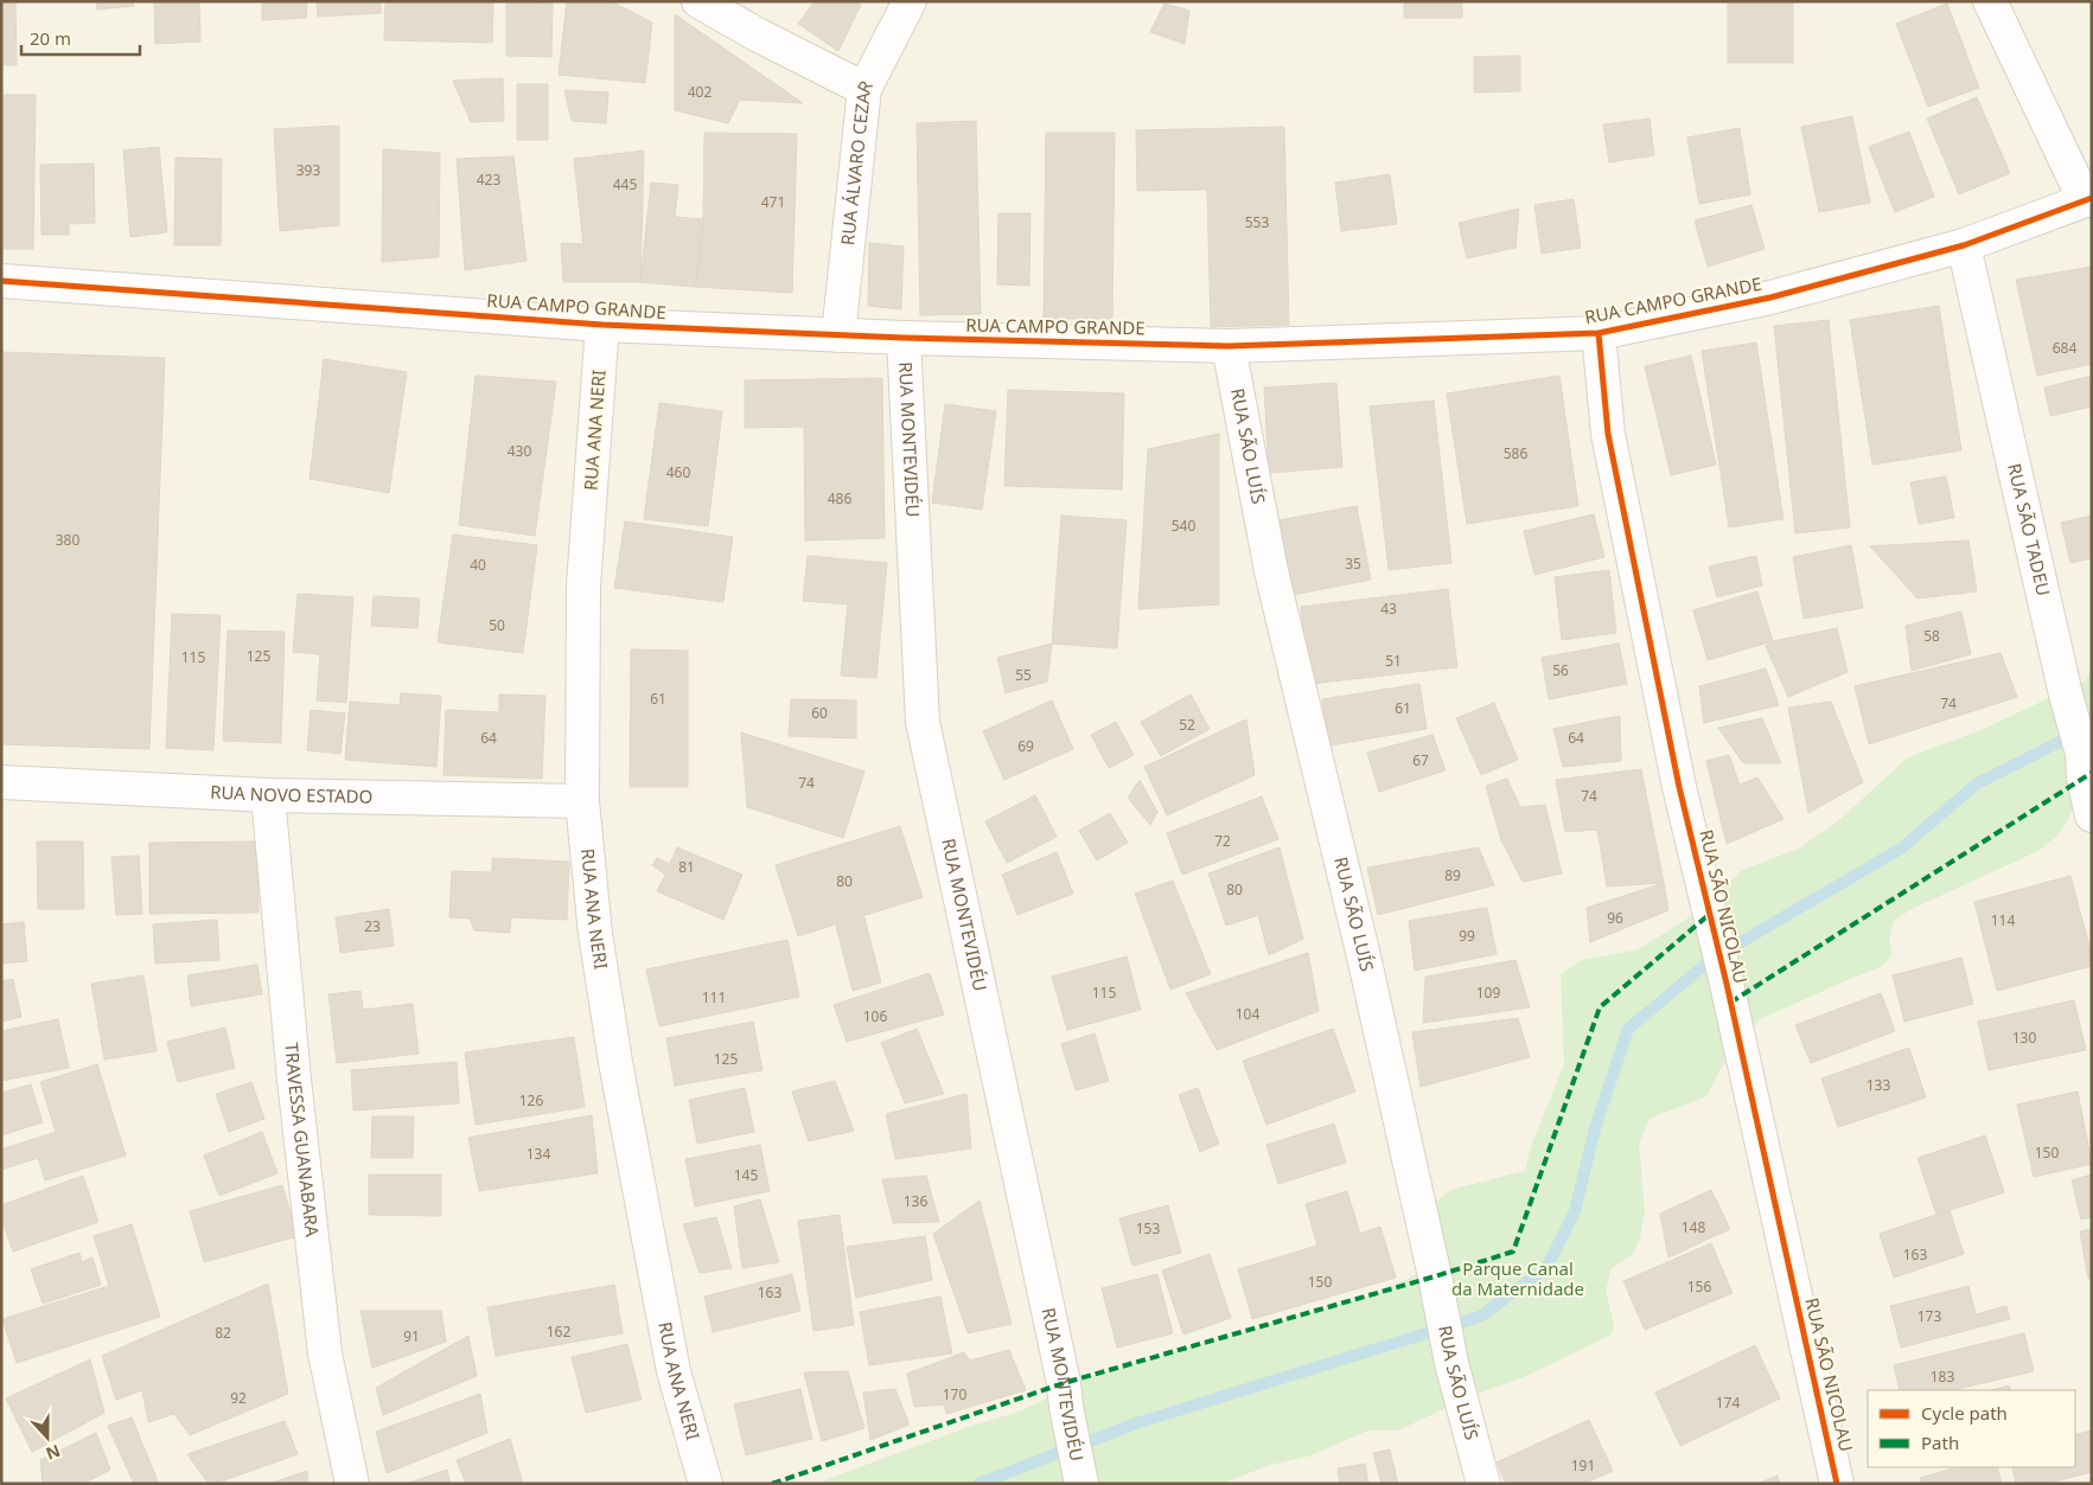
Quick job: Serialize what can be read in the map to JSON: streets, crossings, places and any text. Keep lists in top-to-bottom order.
{
  "streets": {
    "street": [
      "RUA ÁLVARO CEZAR",
      "RUA CAMPO GRANDE",
      "RUA ANA NERI",
      "RUA MONTEVIDÉU",
      "RUA SÃO LUÍS",
      "RUA SÃO TADEU",
      "RUA NOVO ESTADO",
      "RUA SÃO NICOLAU",
      "TRAVESSA GUANABARA"
    ]
  },
  "crossings": [
    ["RUA ÁLVARO CEZAR", "RUA CAMPO GRANDE"],
    ["RUA CAMPO GRANDE", "RUA ANA NERI"],
    ["RUA CAMPO GRANDE", "RUA MONTEVIDÉU"],
    ["RUA CAMPO GRANDE", "RUA SÃO LUÍS"],
    ["RUA CAMPO GRANDE", "RUA SÃO TADEU"],
    ["RUA CAMPO GRANDE", "RUA SÃO NICOLAU"],
    ["RUA ANA NERI", "RUA NOVO ESTADO"],
    ["RUA NOVO ESTADO", "TRAVESSA GUANABARA"]
  ],
  "parks": ["Parque Canal da Maternidade"],
  "house_numbers": [
    "402",
    "393",
    "423",
    "445",
    "471",
    "553",
    "684",
    "430",
    "586",
    "460",
    "486",
    "540",
    "380",
    "35",
    "40",
    "43",
    "50",
    "58",
    "125",
    "115",
    "51",
    "56",
    "55",
    "61",
    "74",
    "61",
    "60",
    "52",
    "64",
    "64",
    "69",
    "67",
    "74",
    "74",
    "72",
    "81",
    "89",
    "80",
    "80",
    "96",
    "114",
    "23",
    "99",
    "115",
    "109",
    "111",
    "104",
    "106",
    "130",
    "125",
    "133",
    "126",
    "150",
    "134",
    "145",
    "136",
    "148",
    "153",
    "163",
    "150",
    "156",
    "163",
    "173",
    "162",
    "82",
    "91",
    "183",
    "170",
    "92",
    "174",
    "191"
  ],
  "legend": ["Cycle path", "Path"],
  "scale_bar": "20 m",
  "north": "bottom"
}
